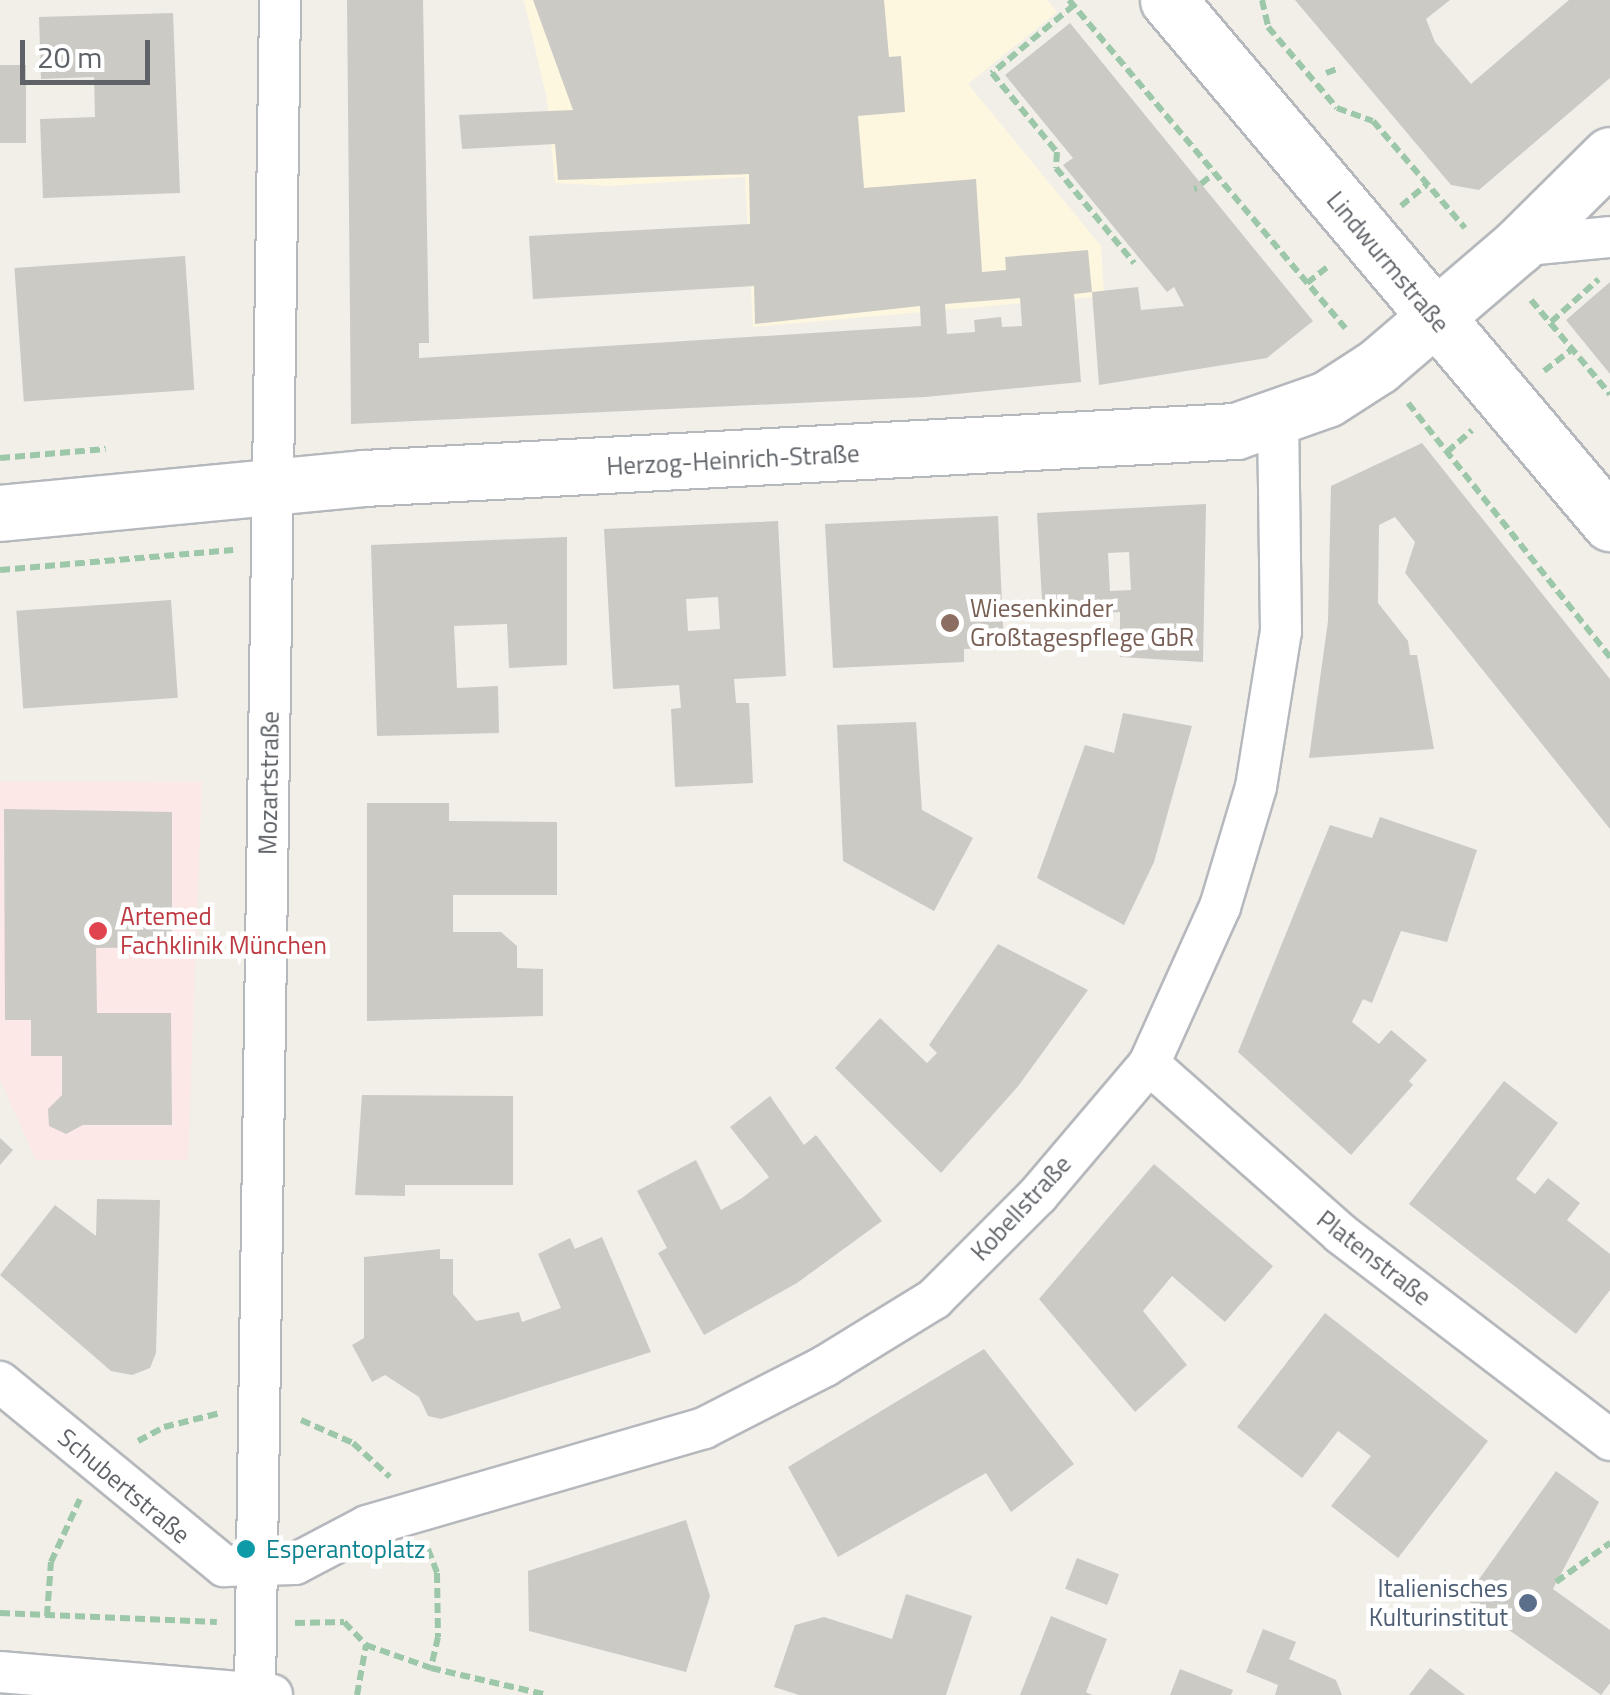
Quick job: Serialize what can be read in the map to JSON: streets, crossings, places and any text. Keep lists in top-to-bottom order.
{
  "streets": {
    "main road": ["Lindwurmstraße", "Herzog-Heinrich-Straße"],
    "street": [
      "Mozartstraße",
      "Kobellstraße",
      "Platenstraße",
      "Schubertstraße"
    ]
  },
  "crossings": [
    ["Lindwurmstraße", "Herzog-Heinrich-Straße"],
    ["Herzog-Heinrich-Straße", "Mozartstraße"],
    ["Herzog-Heinrich-Straße", "Kobellstraße"],
    ["Mozartstraße", "Kobellstraße"],
    ["Mozartstraße", "Schubertstraße"],
    ["Kobellstraße", "Platenstraße"],
    ["Kobellstraße", "Schubertstraße"]
  ],
  "places": [
    "Wiesenkinder Großtagespflege GbR",
    "Artemed Fachklinik München",
    "Esperantoplatz",
    "Italienisches Kulturinstitut"
  ],
  "scale_bar": "20 m"
}
